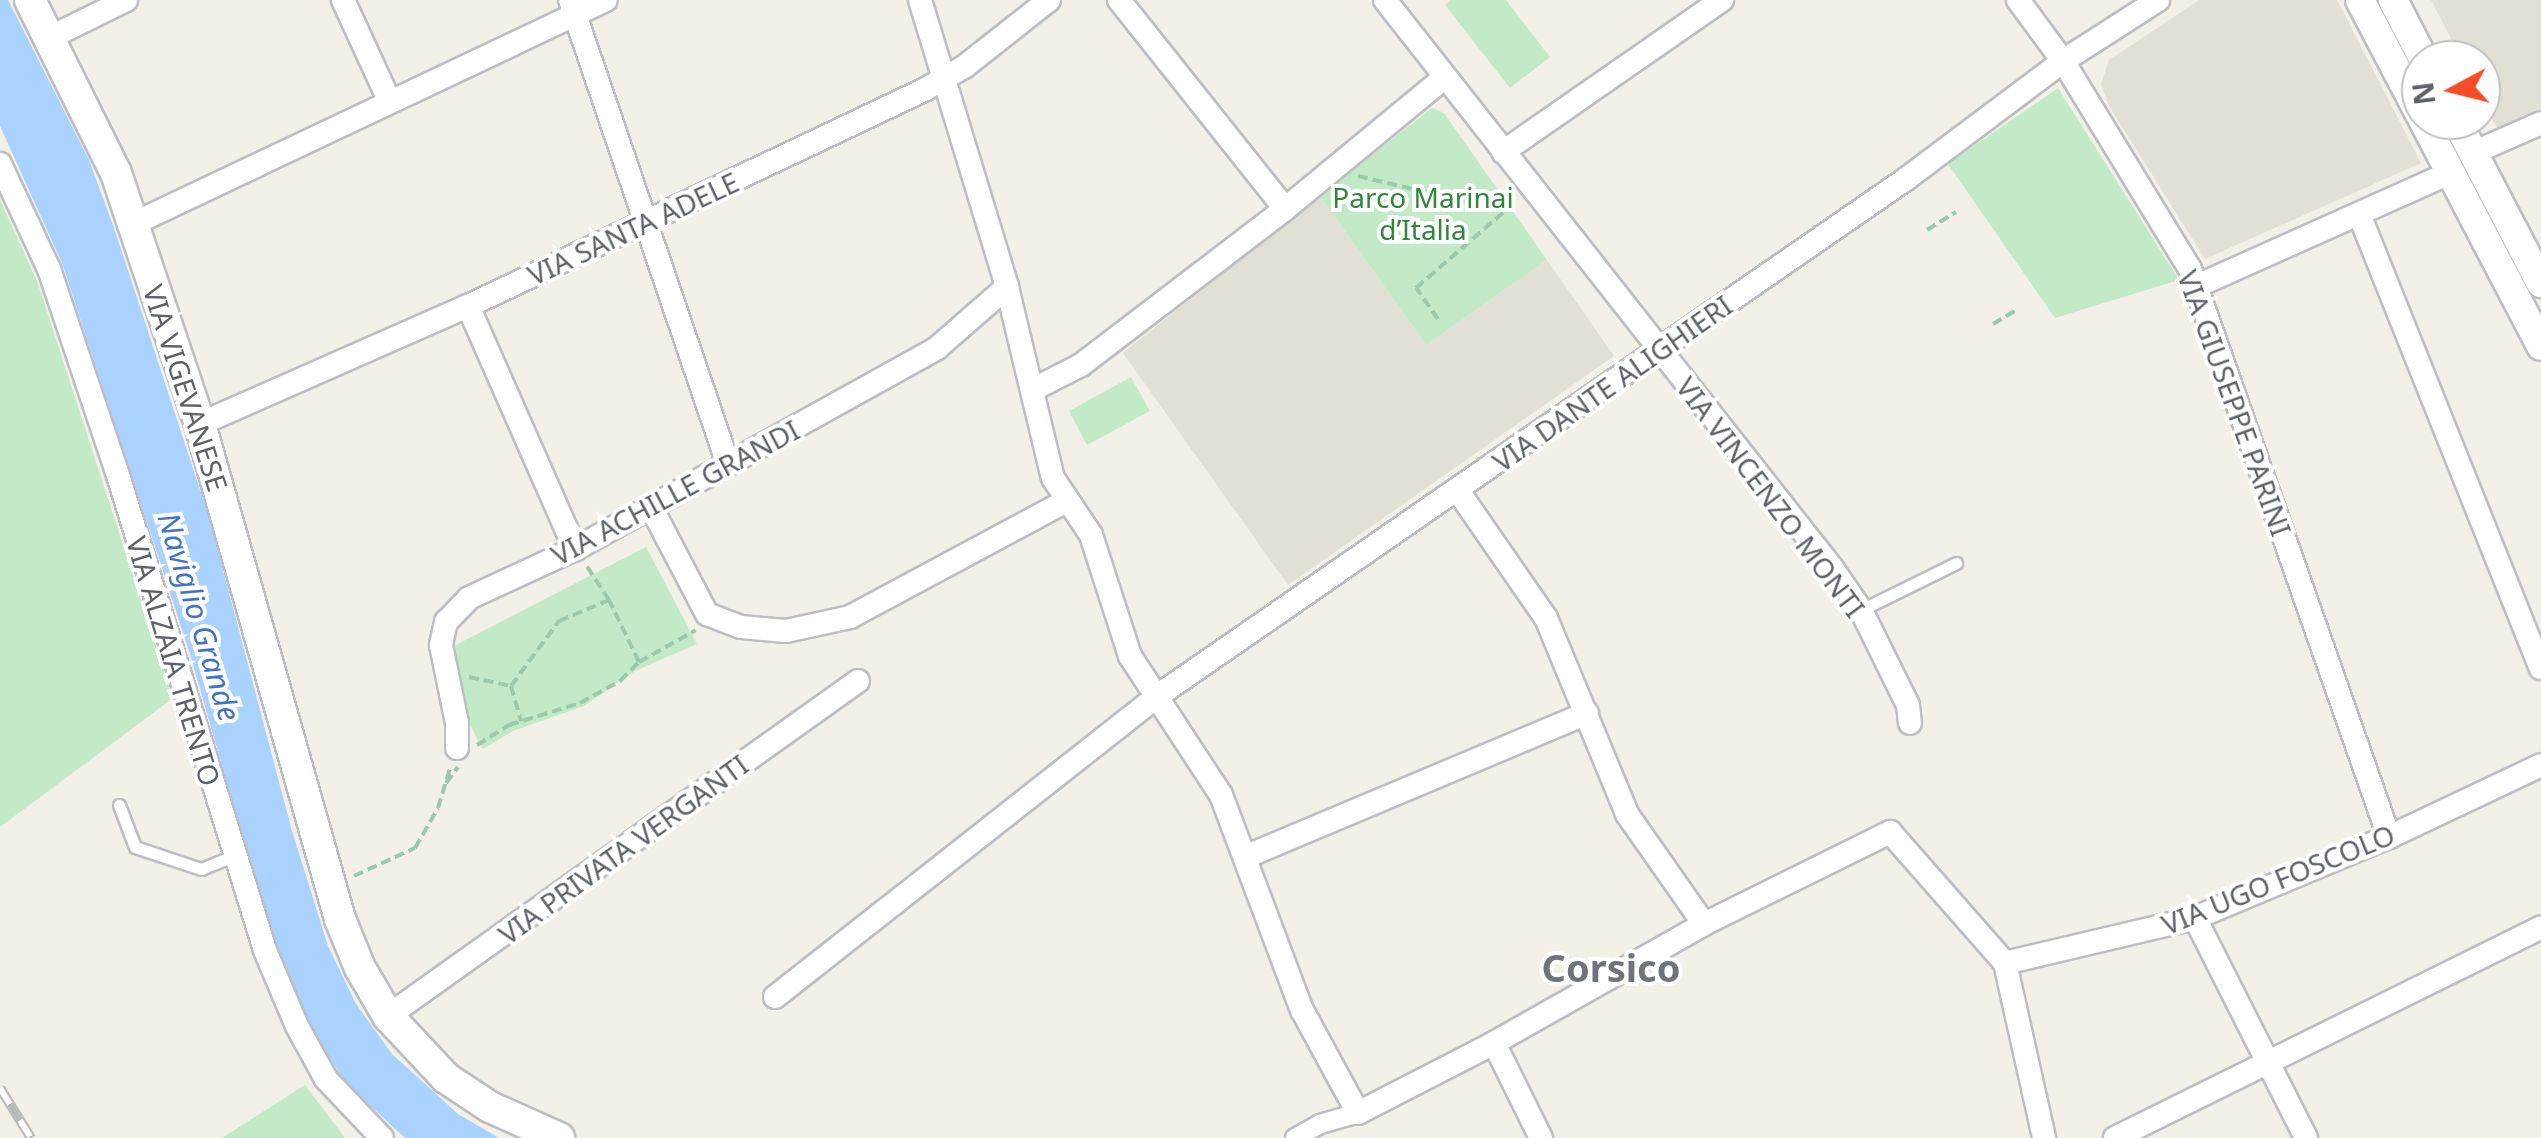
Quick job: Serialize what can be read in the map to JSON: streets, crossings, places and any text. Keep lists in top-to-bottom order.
{
  "streets": {
    "main road": ["VIA VIGEVANESE"],
    "street": [
      "VIA SANTA ADELE",
      "VIA DANTE ALIGHIERI",
      "VIA GIUSEPPE PARINI",
      "VIA ACHILLE GRANDI",
      "VIA VINCENZO MONTI",
      "VIA ALZAIA TRENTO",
      "VIA PRIVATA VERGANTI",
      "VIA UGO FOSCOLO"
    ]
  },
  "crossings": [
    ["VIA SANTA ADELE", "VIA VIGEVANESE"],
    ["VIA DANTE ALIGHIERI", "VIA GIUSEPPE PARINI"],
    ["VIA DANTE ALIGHIERI", "VIA VINCENZO MONTI"],
    ["VIA VIGEVANESE", "VIA PRIVATA VERGANTI"],
    ["VIA GIUSEPPE PARINI", "VIA UGO FOSCOLO"]
  ],
  "districts": ["Corsico"],
  "water": ["Naviglio Grande"],
  "parks": ["Parco Marinai d’Italia"],
  "north": "left"
}
